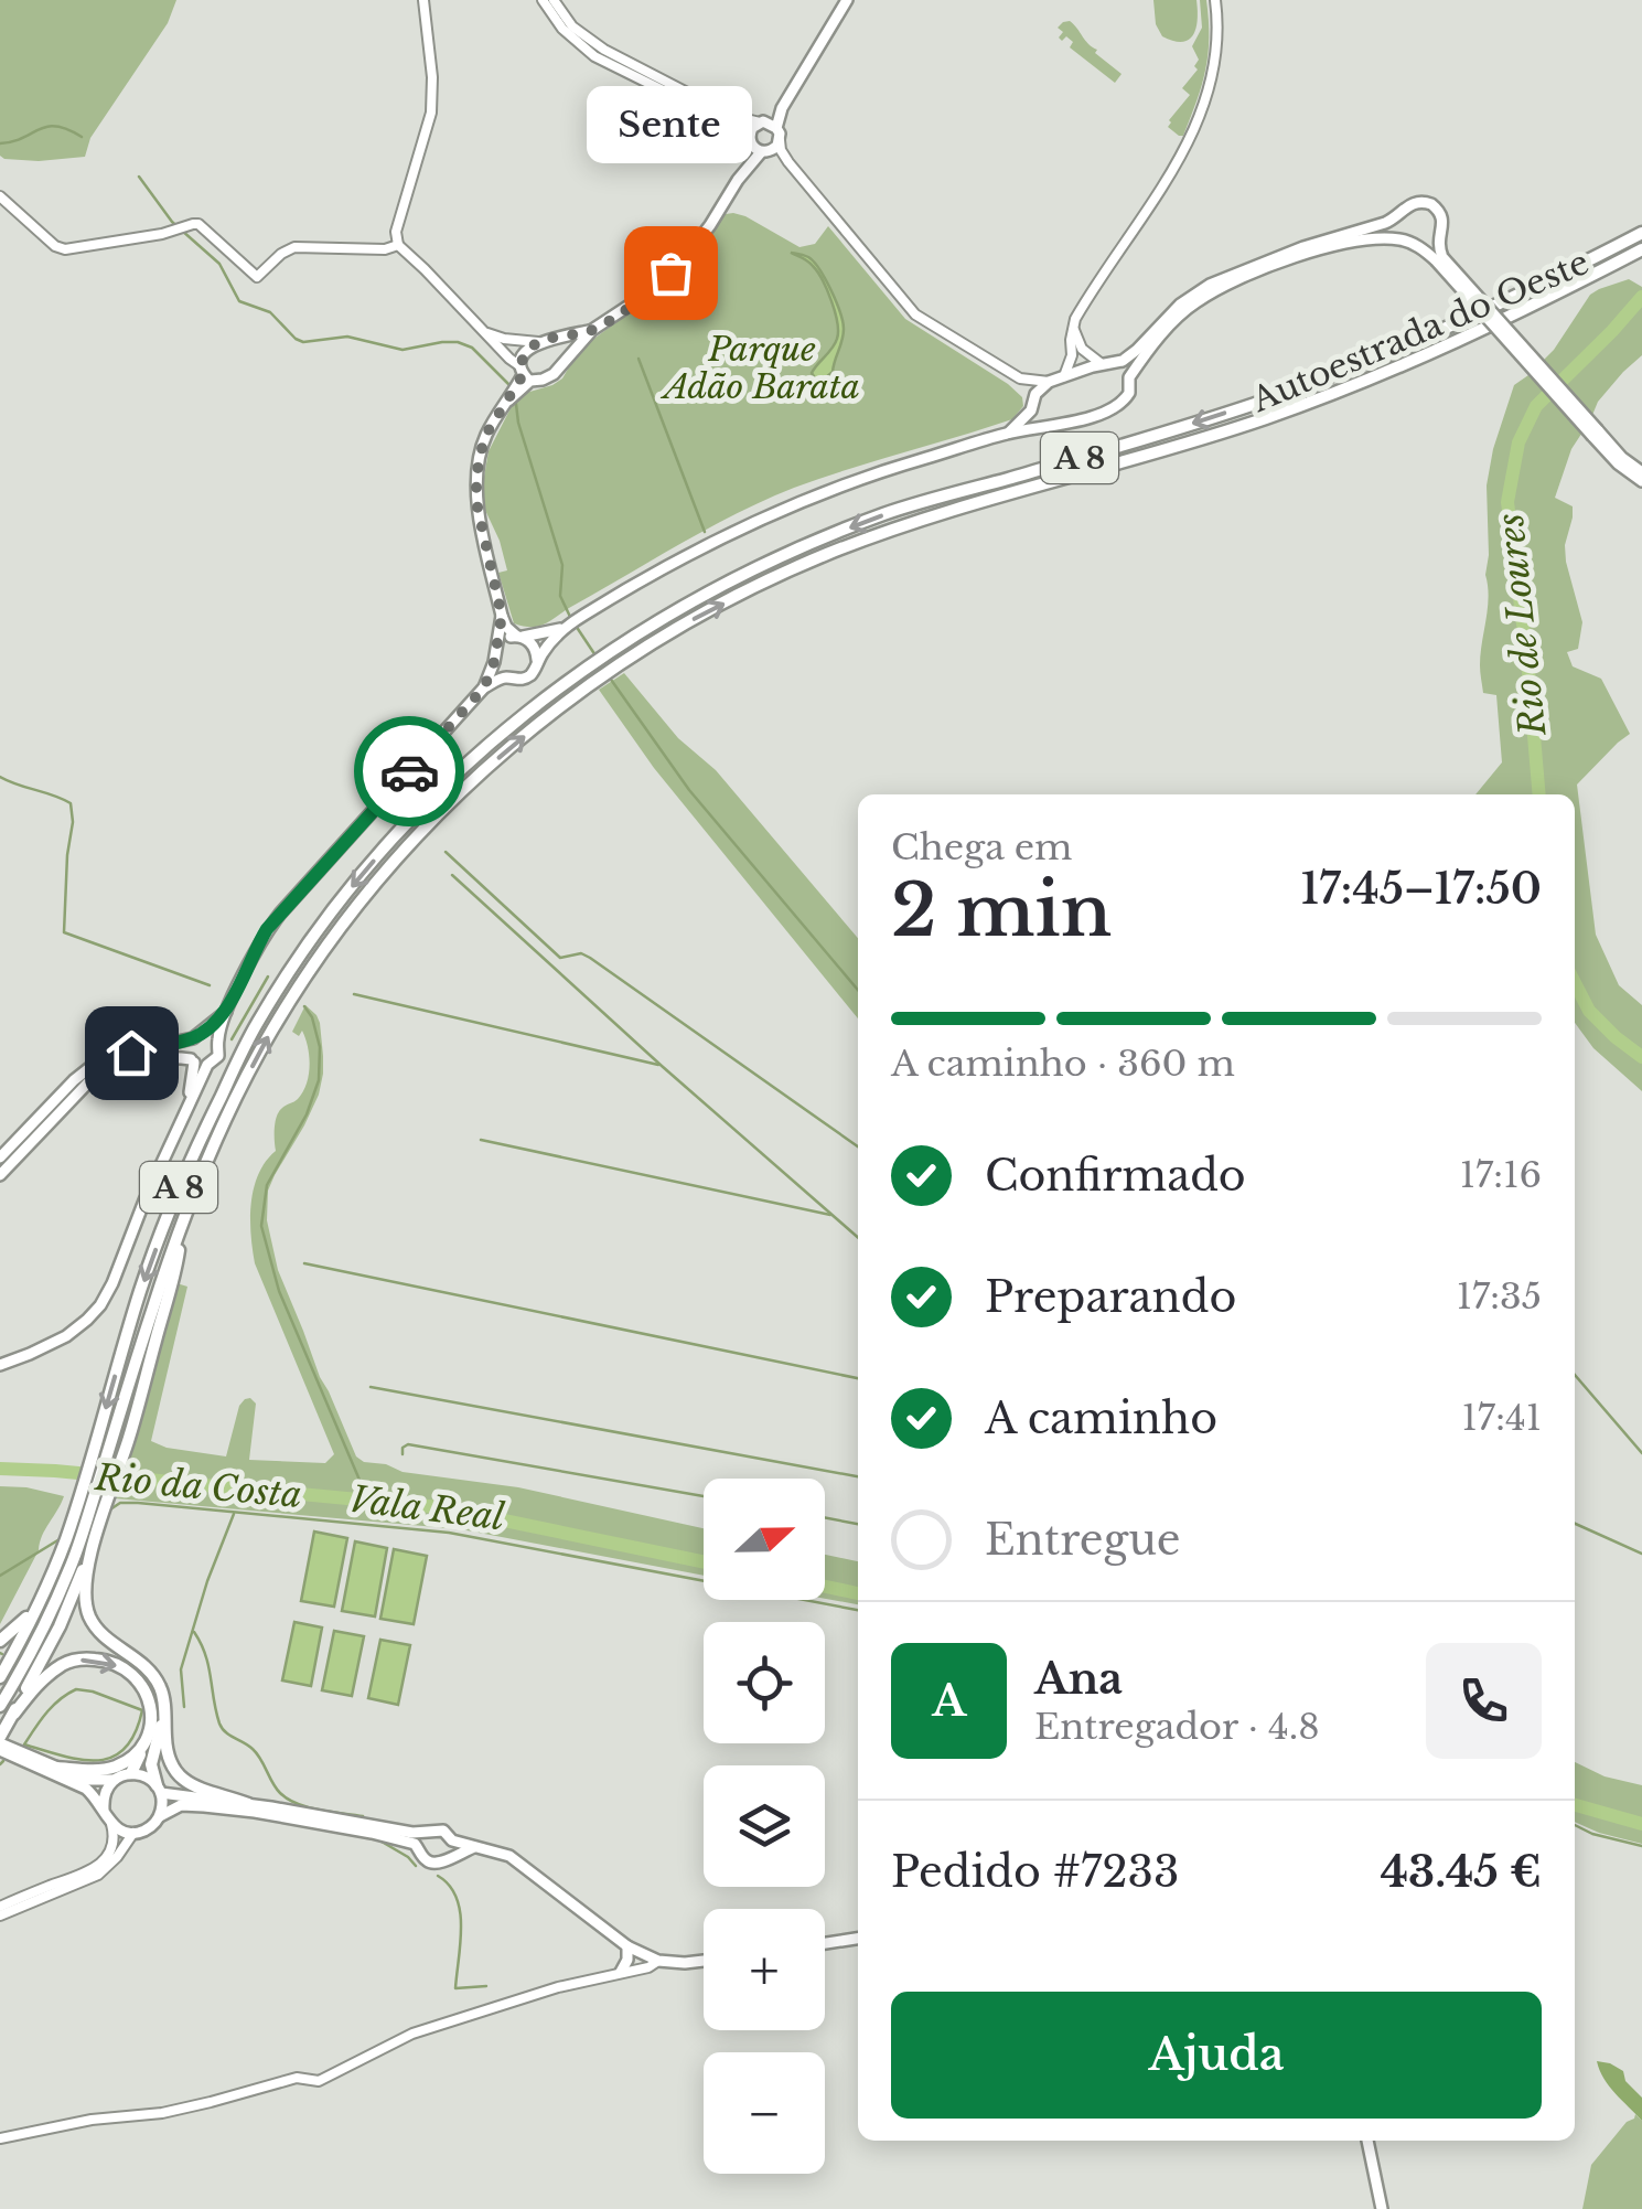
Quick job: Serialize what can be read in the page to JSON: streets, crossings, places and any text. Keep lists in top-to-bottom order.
{
  "streets": {
    "highway": ["Autoestrada do Oeste", "A 8"]
  },
  "water": ["Rio de Loures", "Rio da Costa", "Vala Real"],
  "parks": ["Parque Adão Barata"],
  "places": ["Sente"],
  "north": "right",
  "page": {
    "bubble": "Sente",
    "heading": ["2 min", "Chega em", "17:45–17:50"],
    "panel": [
      "Ana",
      "Entregador · 4.8",
      "Pedido #7233",
      "43.45 €"
    ],
    "bar": "A caminho · 360 m",
    "list": [
      ["Confirmado", "17:16"],
      ["Preparando", "17:35"],
      ["A caminho", "17:41"],
      "Entregue"
    ],
    "map_buttons": ["+", "−"],
    "round": "A",
    "buttons": "Ajuda"
  }
}
